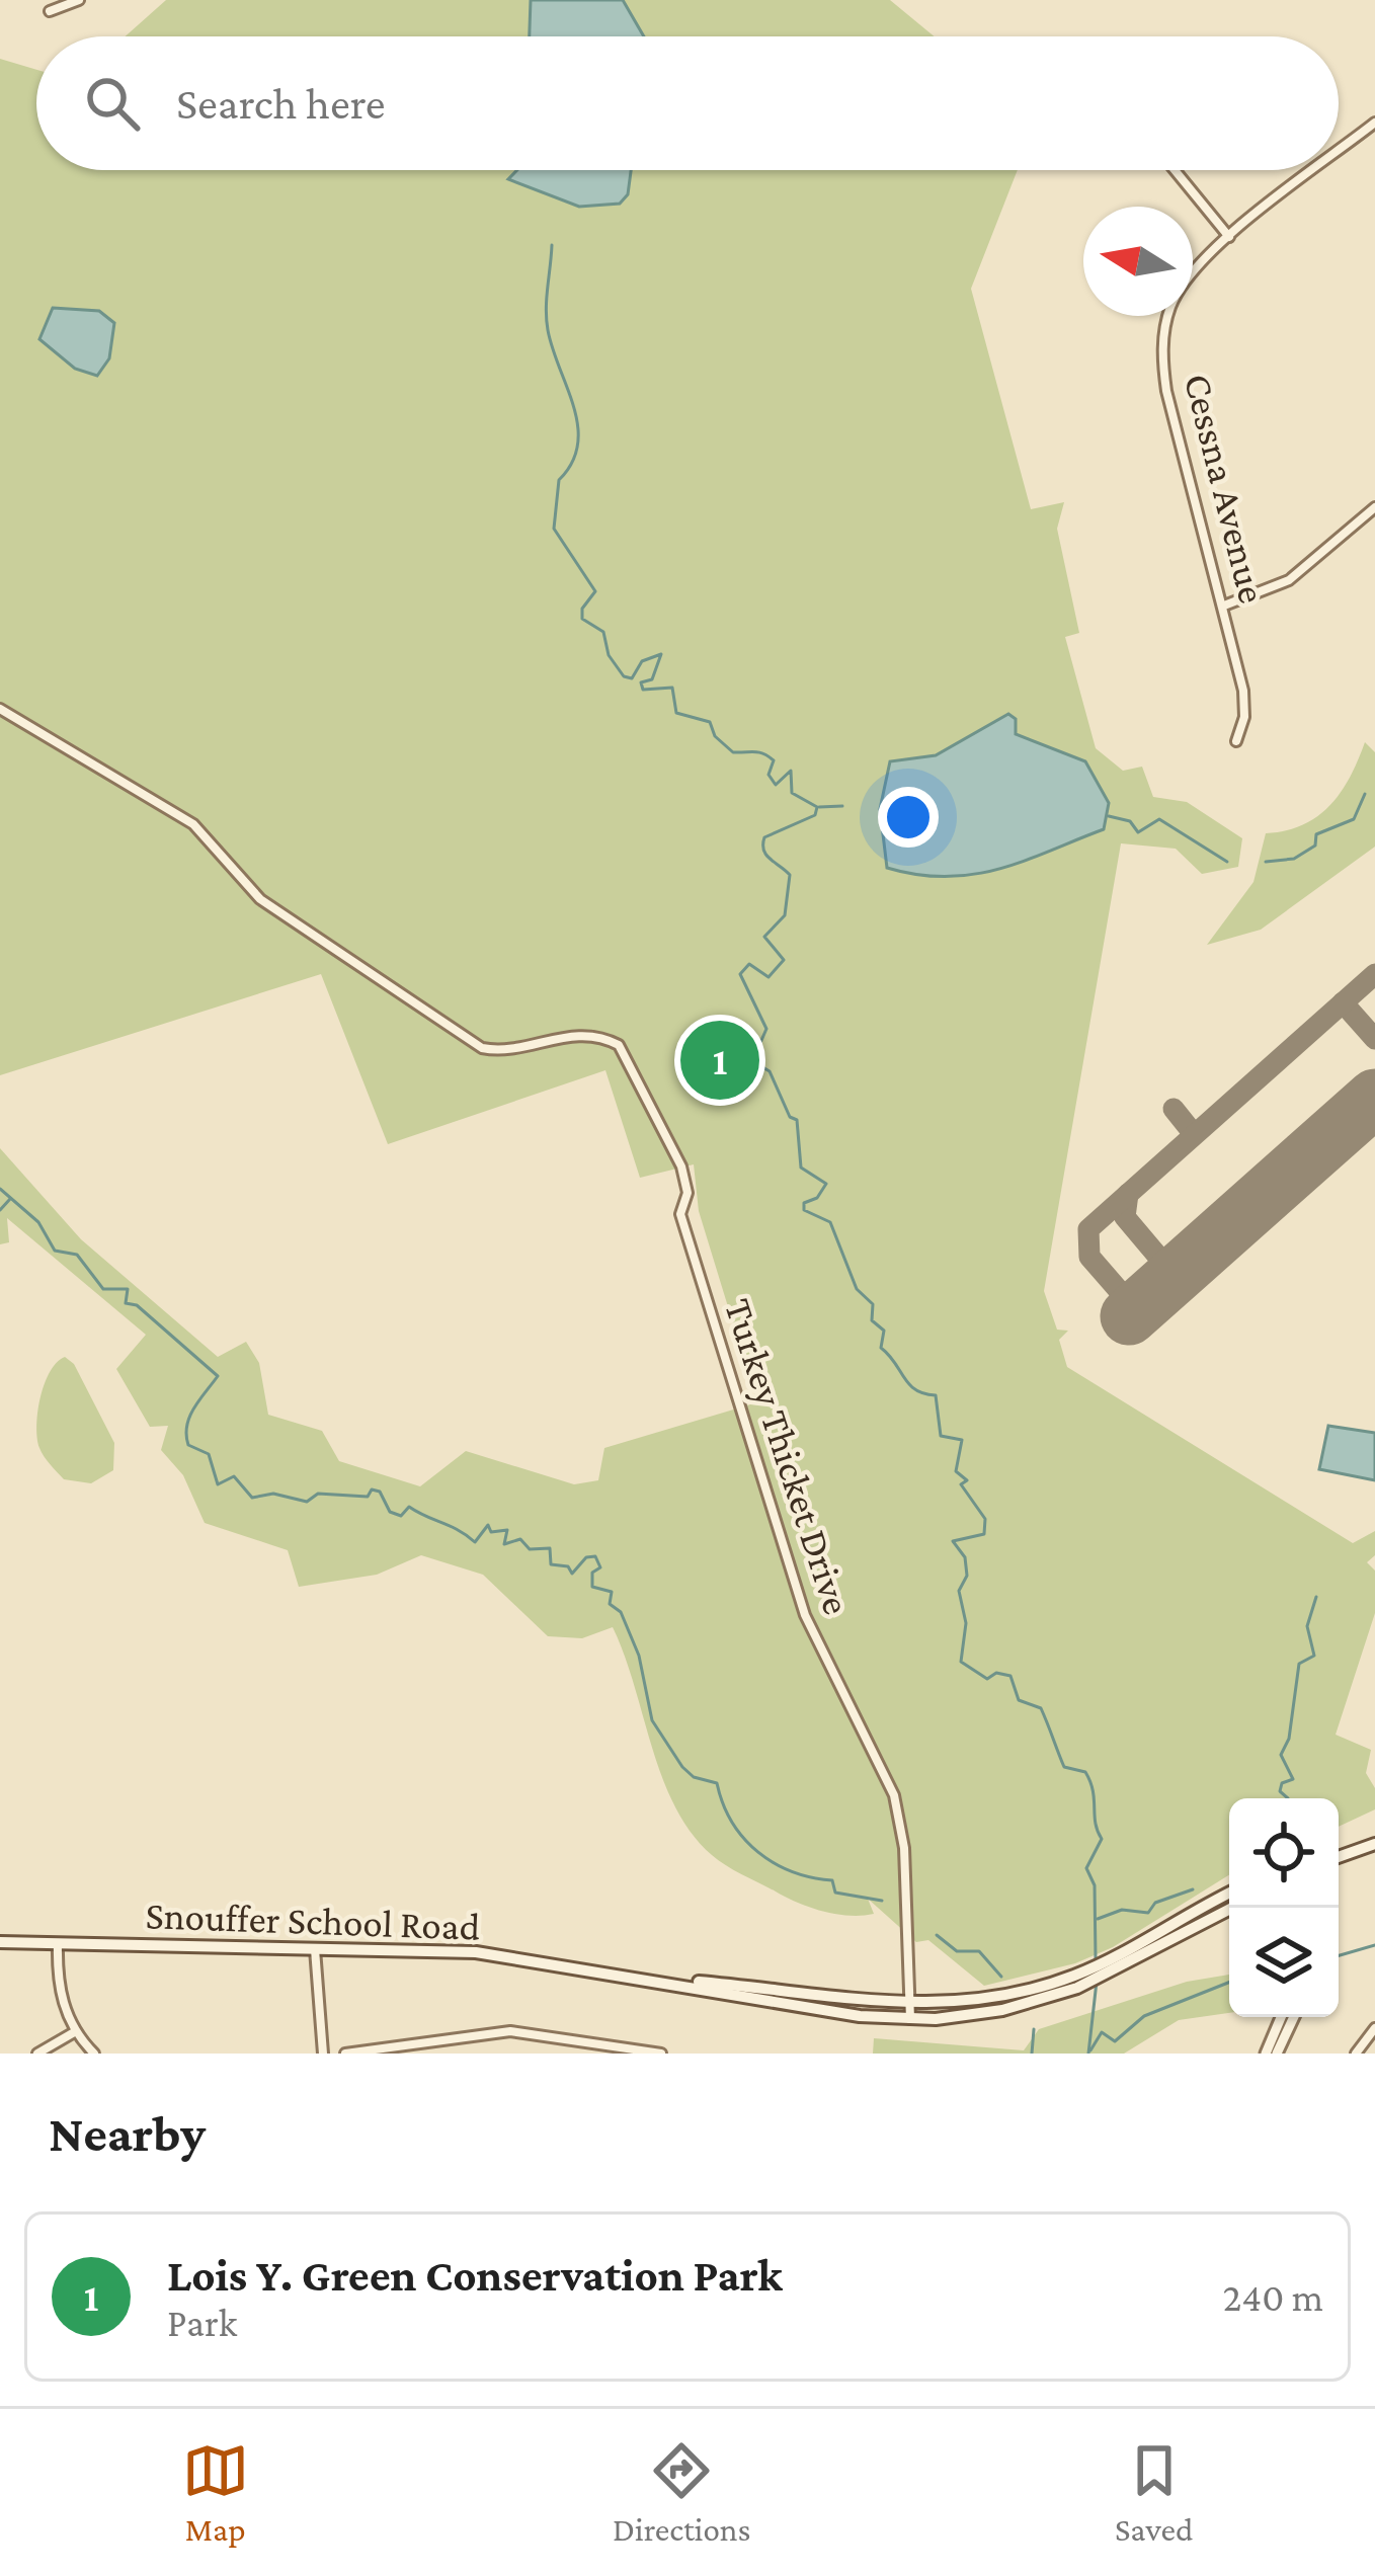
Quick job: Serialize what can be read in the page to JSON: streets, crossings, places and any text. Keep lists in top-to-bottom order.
{
  "streets": {
    "main road": ["Snouffer School Road"],
    "street": ["Cessna Avenue", "Turkey Thicket Drive"]
  },
  "crossings": [
    ["Turkey Thicket Drive", "Snouffer School Road"]
  ],
  "north": "left",
  "page": {
    "search": "Search here",
    "pins": "1",
    "heading": "Nearby",
    "list": [
      {
        "mark": "1",
        "name": "Lois Y. Green Conservation Park",
        "note": "Park",
        "value": "240 m"
      }
    ],
    "nav": ["Map", "Directions", "Saved"]
  }
}
